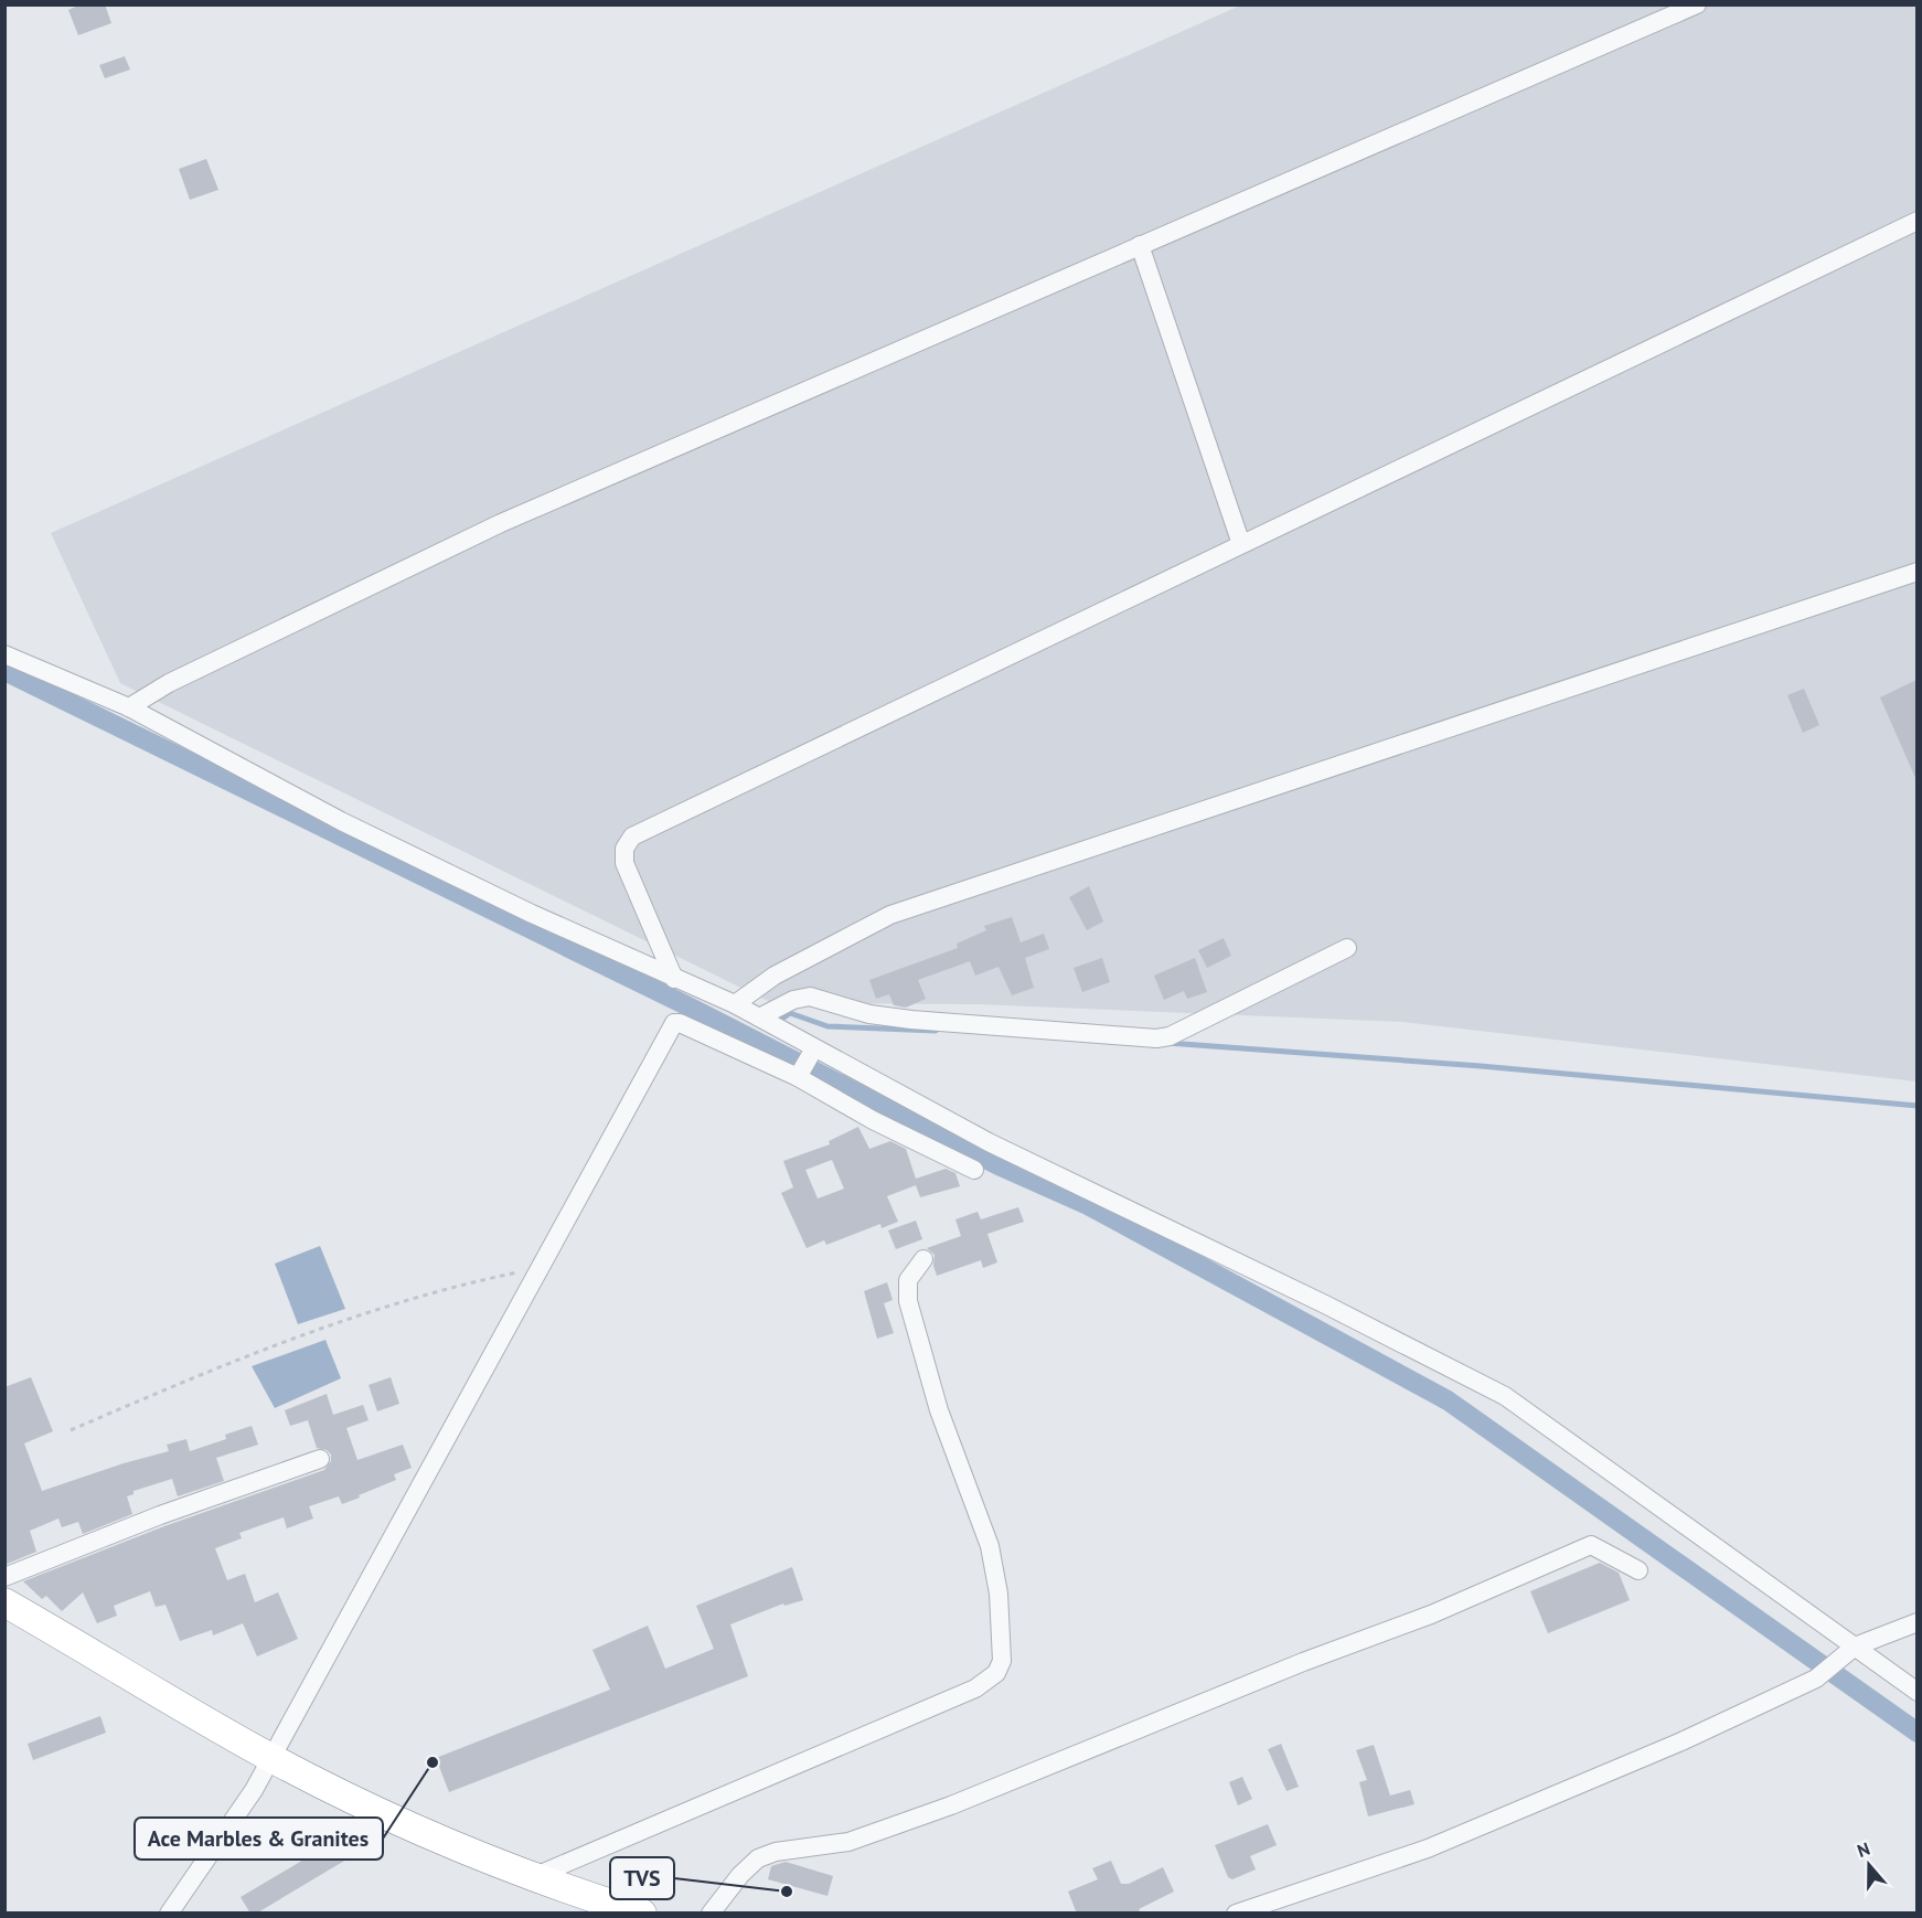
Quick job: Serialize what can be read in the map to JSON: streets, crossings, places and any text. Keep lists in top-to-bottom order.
{
  "places": ["Ace Marbles & Granites", "TVS"],
  "north": "top"
}
